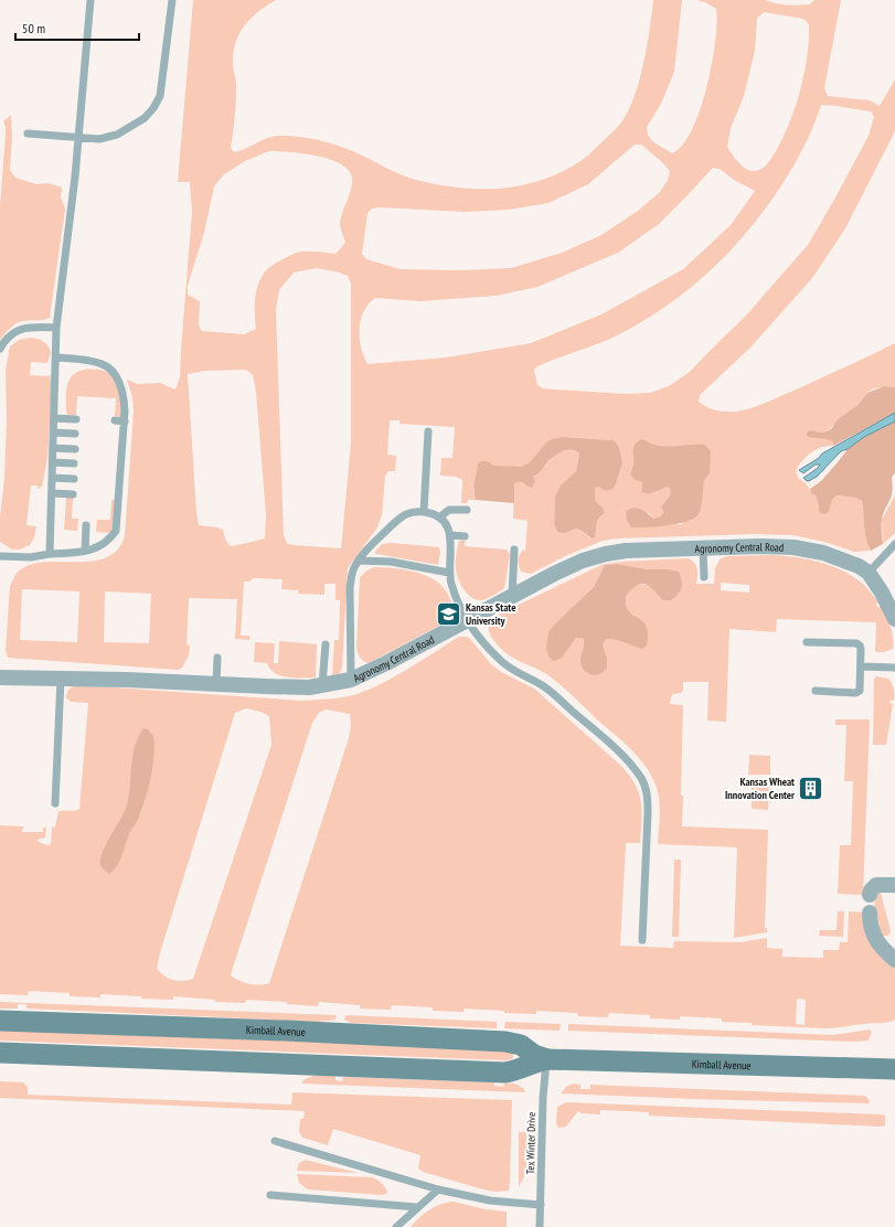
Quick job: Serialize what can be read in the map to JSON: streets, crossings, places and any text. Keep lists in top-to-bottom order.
{
  "streets": {
    "main road": ["Kimball Avenue"],
    "street": ["Agronomy Central Road"],
    "lane": ["Tex Winter Drive"]
  },
  "crossings": [
    ["Kimball Avenue", "Tex Winter Drive"]
  ],
  "places": {
    "school or university": ["Kansas State University"],
    "building": ["Kansas Wheat Innovation Center"]
  },
  "scale_bar": "50 m"
}
